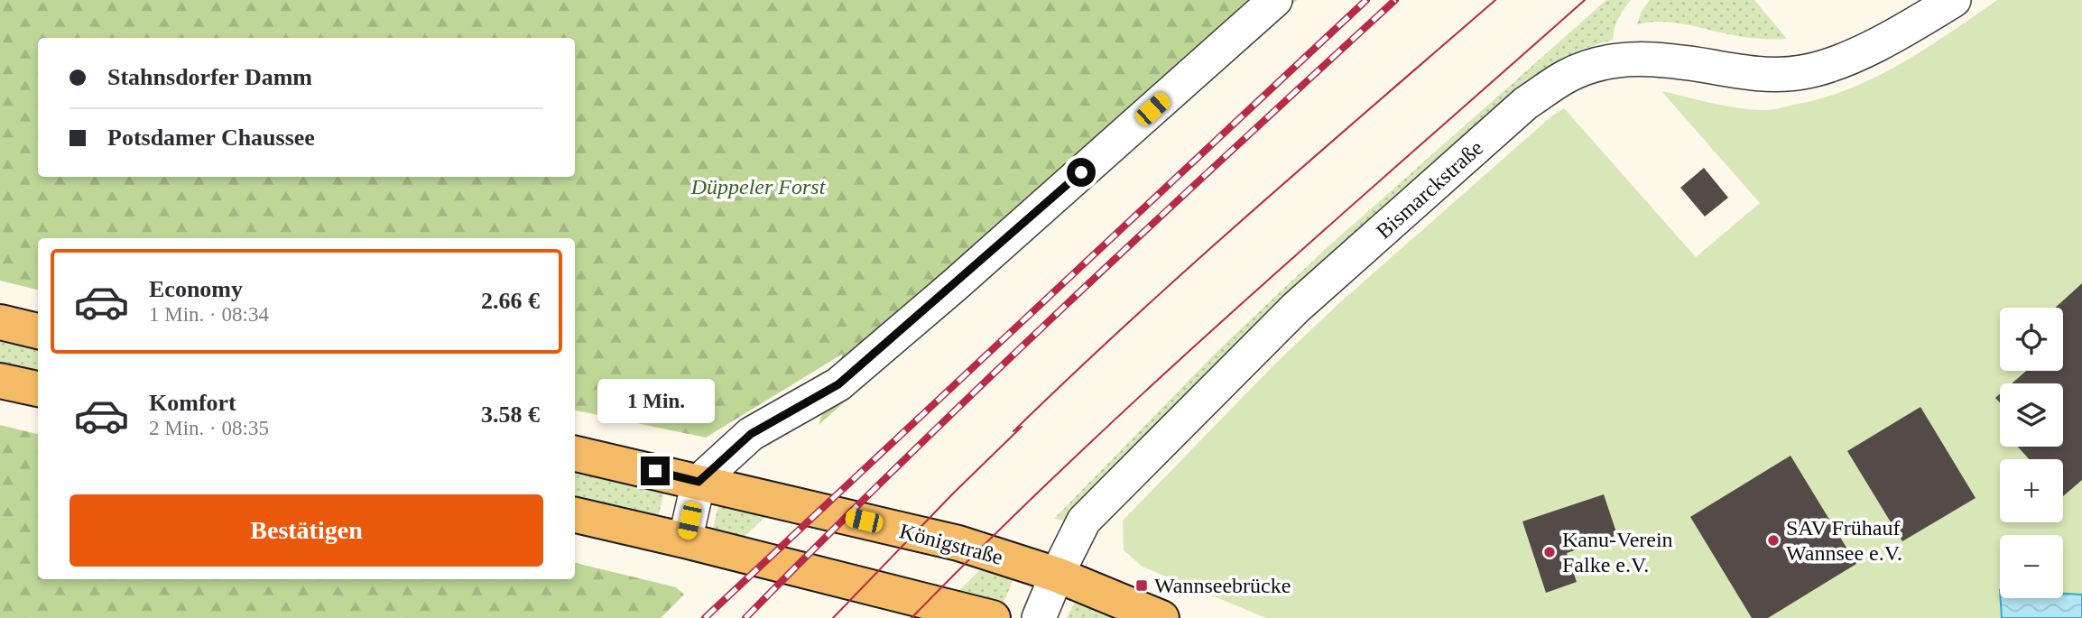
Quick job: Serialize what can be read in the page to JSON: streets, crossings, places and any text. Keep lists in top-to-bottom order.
{
  "streets": {
    "main road": ["Königstraße"],
    "street": ["Bismarckstraße"]
  },
  "crossings": [
    ["Bismarckstraße", "Königstraße"]
  ],
  "parks": ["Düppeler Forst"],
  "places": {
    "other": ["SAV Frühauf Wannsee e.V.", "Kanu-Verein Falke e.V."],
    "transit": ["Wannseebrücke"]
  },
  "page": {
    "banner": ["Stahnsdorfer Damm", "Potsdamer Chaussee"],
    "list": [
      {
        "name": "Economy",
        "note": "1 Min. · 08:34",
        "value": "2.66 €"
      },
      {
        "name": "Komfort",
        "note": "2 Min. · 08:35",
        "value": "3.58 €"
      }
    ],
    "map_buttons": ["+", "−"],
    "bubble": "1 Min.",
    "buttons": "Bestätigen"
  }
}
